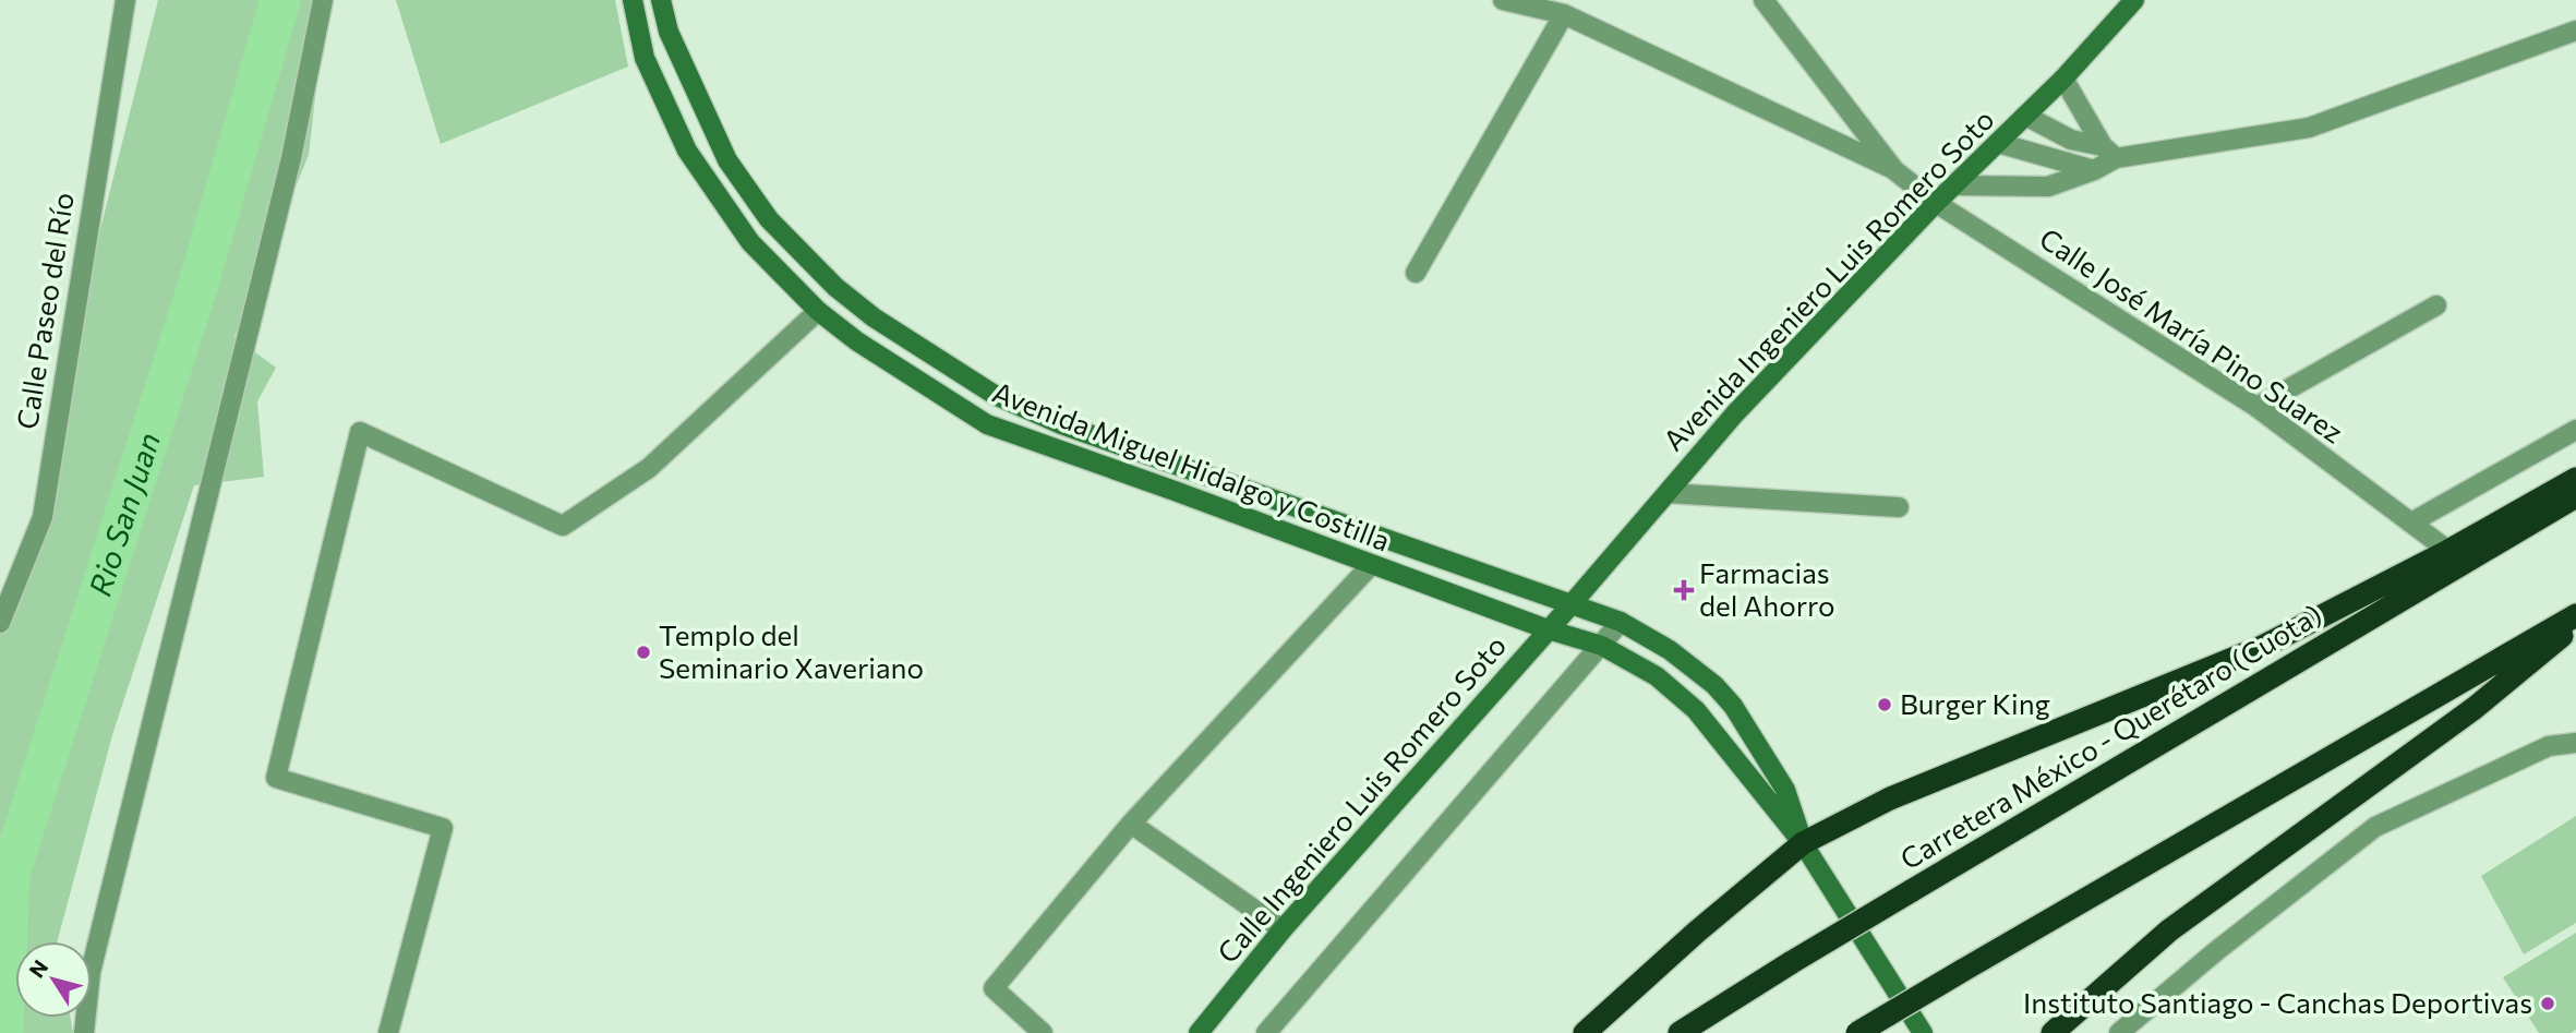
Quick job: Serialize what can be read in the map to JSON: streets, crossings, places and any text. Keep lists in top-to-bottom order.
{
  "streets": {
    "highway": ["Carretera México - Querétaro (Cuota)"],
    "street": [
      "Avenida Ingeniero Luis Romero Soto",
      "Calle Paseo del Río",
      "Calle José María Pino Suarez",
      "Avenida Miguel Hidalgo y Costilla",
      "Calle Ingeniero Luis Romero Soto"
    ]
  },
  "crossings": [
    ["Avenida Ingeniero Luis Romero Soto", "Calle José María Pino Suarez"],
    ["Avenida Ingeniero Luis Romero Soto", "Avenida Miguel Hidalgo y Costilla"],
    ["Avenida Ingeniero Luis Romero Soto", "Calle Ingeniero Luis Romero Soto"],
    ["Avenida Miguel Hidalgo y Costilla", "Calle Ingeniero Luis Romero Soto"]
  ],
  "water": ["Rio San Juan"],
  "places": {
    "health": ["Farmacias del Ahorro"],
    "other": ["Templo del Seminario Xaveriano", "Burger King", "Instituto Santiago - Canchas Deportivas"]
  },
  "north": "top left"
}
